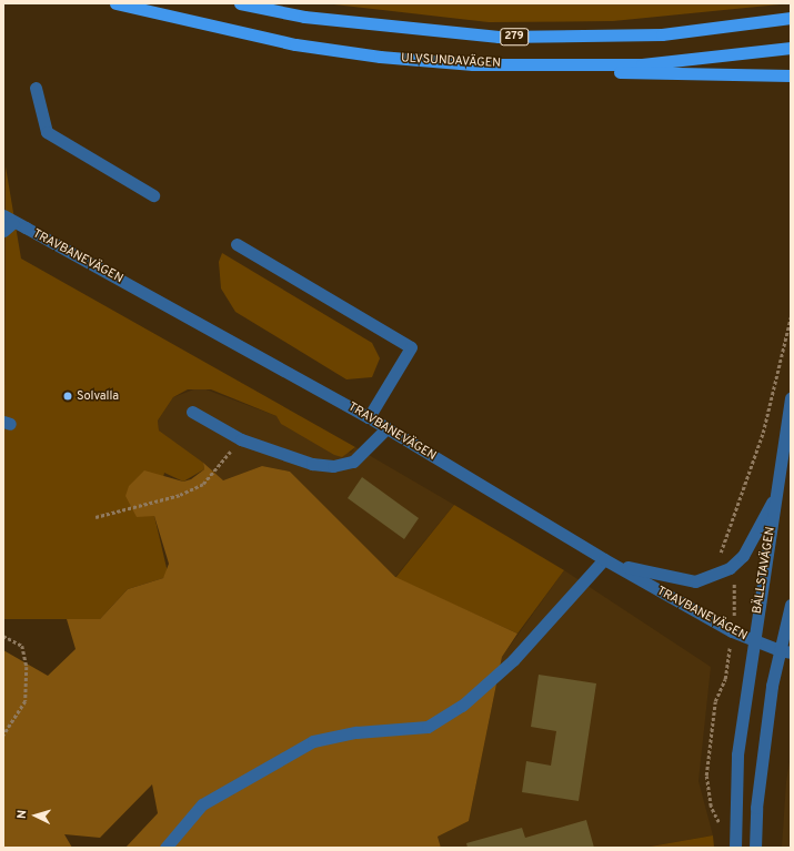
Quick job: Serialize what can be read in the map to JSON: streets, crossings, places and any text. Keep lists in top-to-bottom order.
{
  "streets": {
    "main road": ["279", "ULVSUNDAVÄGEN"],
    "street": ["TRAVBANEVÄGEN", "BÄLLSTAVÄGEN"]
  },
  "crossings": [
    ["TRAVBANEVÄGEN", "BÄLLSTAVÄGEN"]
  ],
  "places": ["Solvalla"],
  "north": "left"
}
